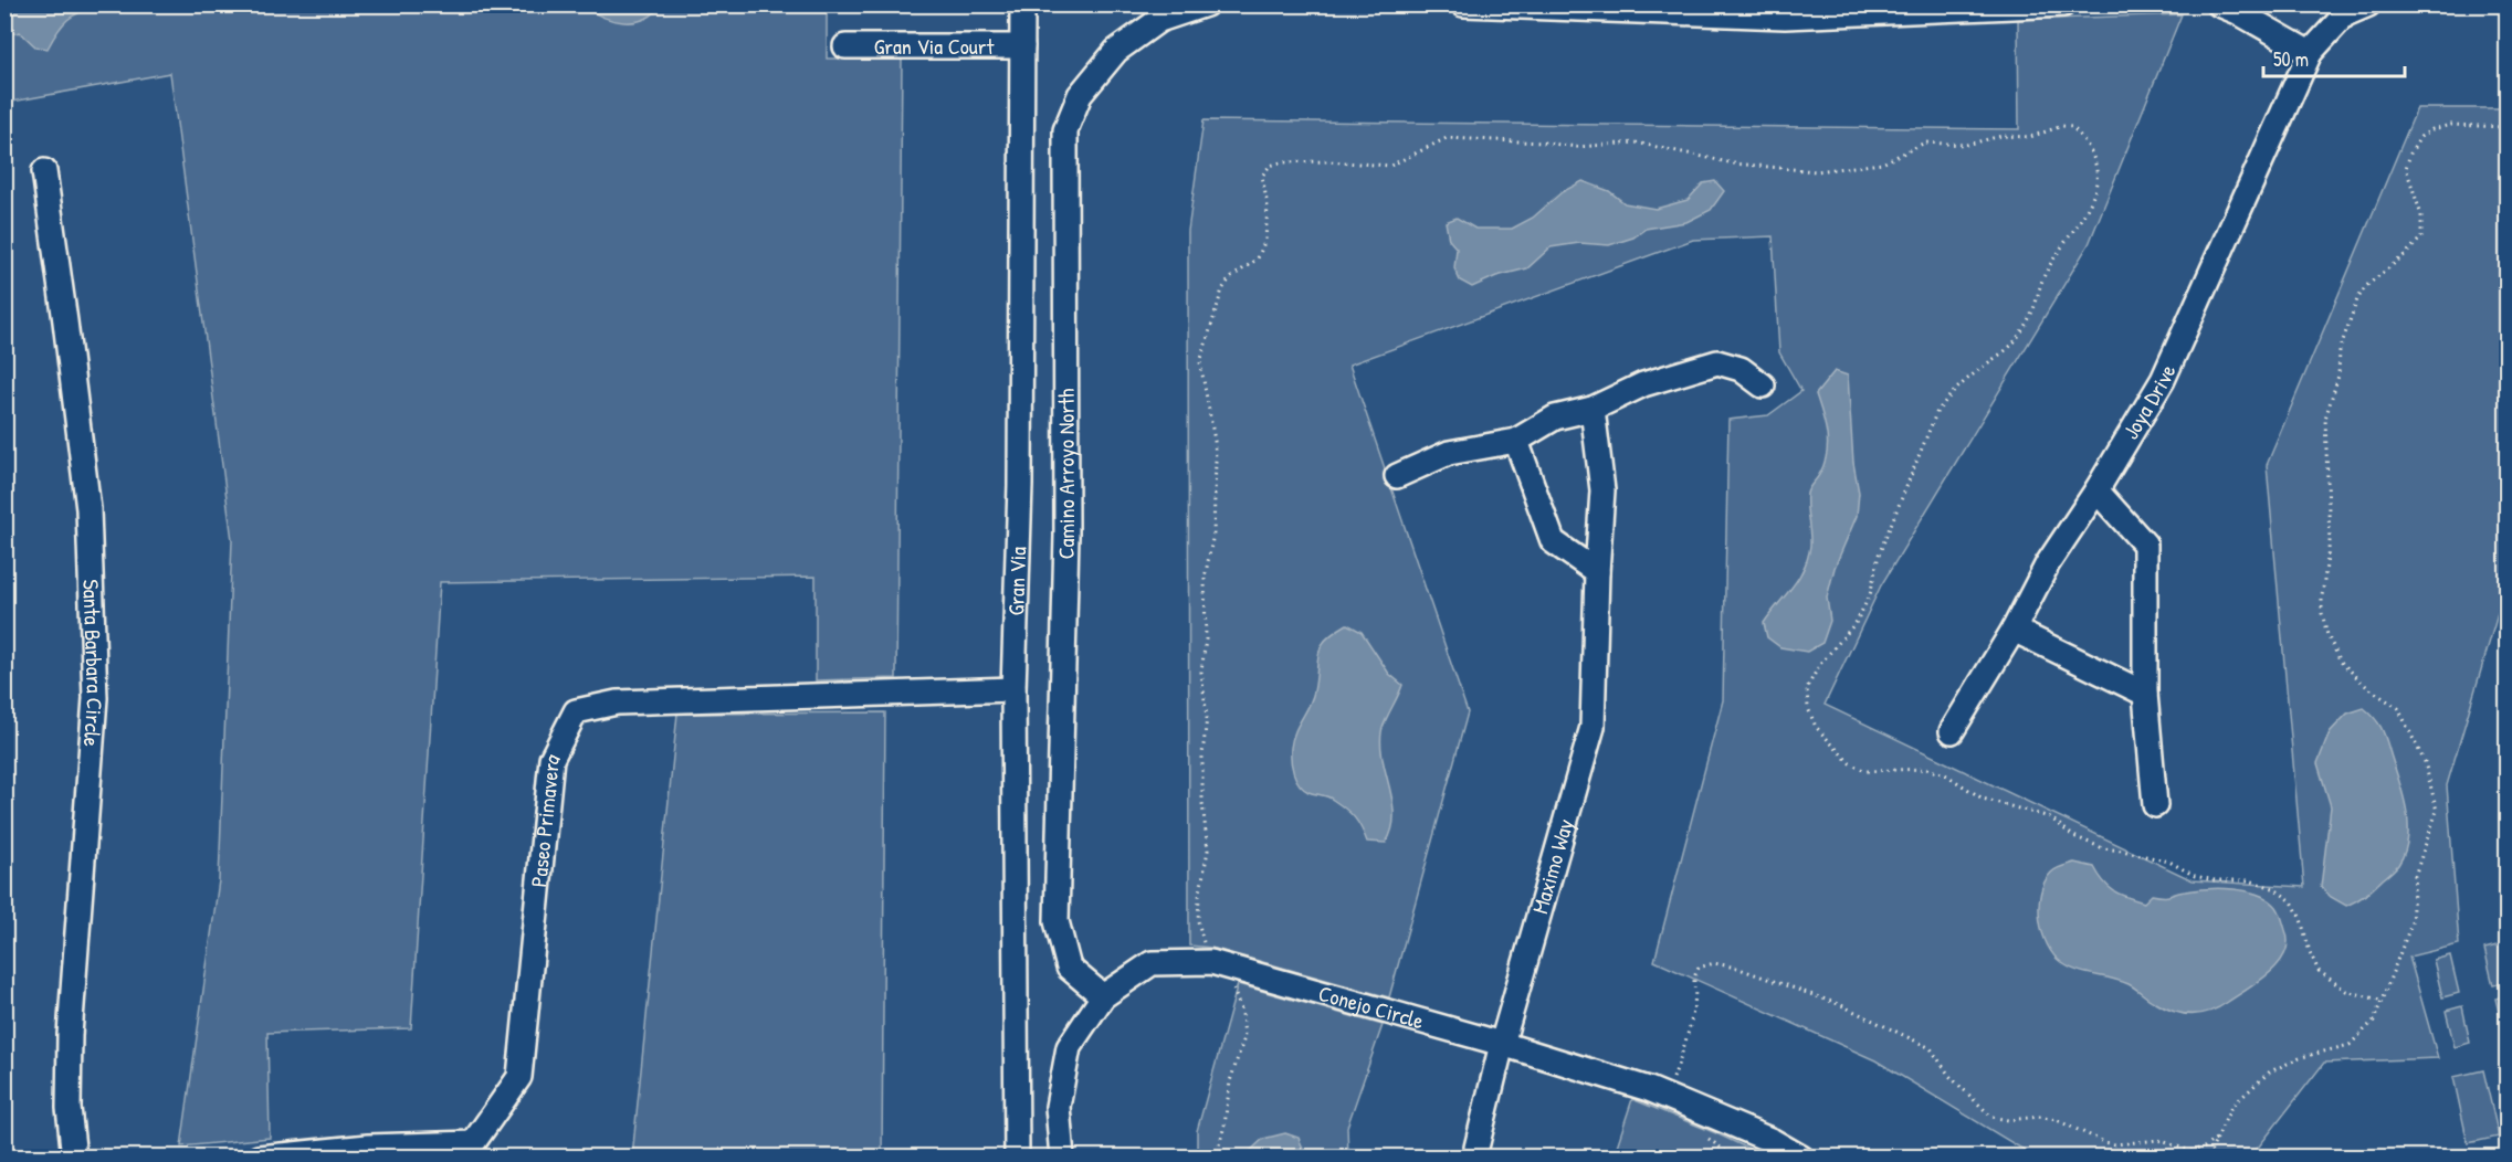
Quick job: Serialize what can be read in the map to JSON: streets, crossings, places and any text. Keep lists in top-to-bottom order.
{
  "streets": {
    "street": [
      "Gran Via Court",
      "Joya Drive",
      "Camino Arroyo North",
      "Gran Via",
      "Santa Barbara Circle",
      "Paseo Primavera",
      "Maximo Way",
      "Conejo Circle"
    ]
  },
  "crossings": [
    ["Gran Via Court", "Gran Via"],
    ["Camino Arroyo North", "Conejo Circle"],
    ["Gran Via", "Paseo Primavera"],
    ["Maximo Way", "Conejo Circle"]
  ],
  "scale_bar": "50 m"
}
